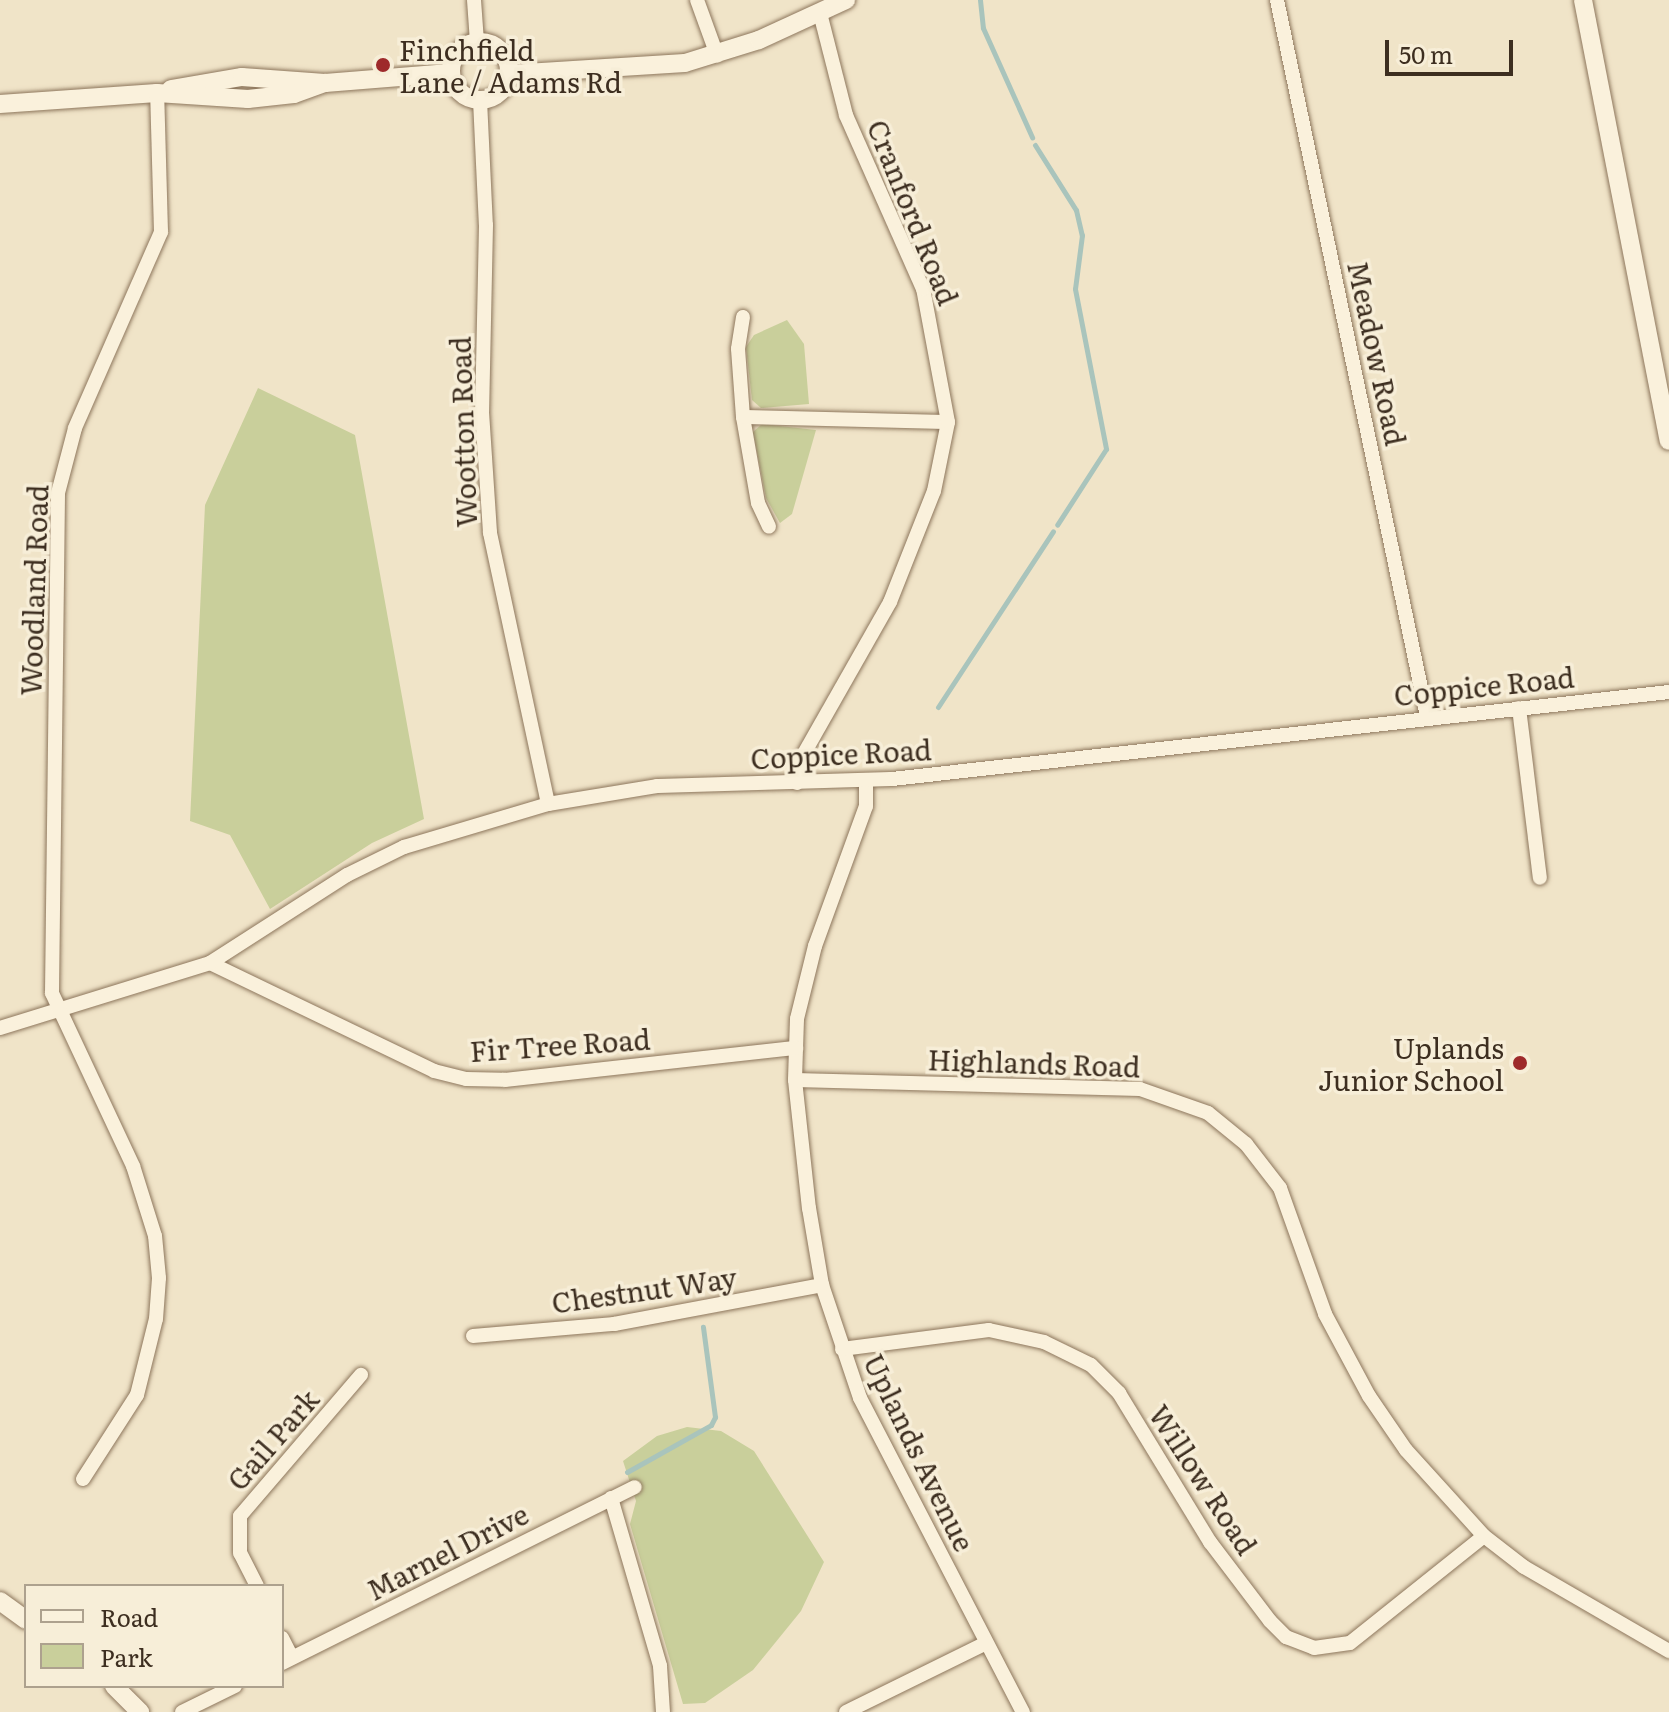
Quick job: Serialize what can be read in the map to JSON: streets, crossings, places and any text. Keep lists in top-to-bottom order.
{
  "streets": {
    "street": [
      "Cranford Road",
      "Meadow Road",
      "Wootton Road",
      "Woodland Road",
      "Coppice Road",
      "Fir Tree Road",
      "Highlands Road",
      "Chestnut Way",
      "Gail Park",
      "Uplands Avenue",
      "Willow Road",
      "Marnel Drive"
    ]
  },
  "crossings": [
    ["Cranford Road", "Coppice Road"],
    ["Meadow Road", "Coppice Road"],
    ["Wootton Road", "Coppice Road"],
    ["Woodland Road", "Coppice Road"],
    ["Coppice Road", "Fir Tree Road"],
    ["Coppice Road", "Uplands Avenue"],
    ["Fir Tree Road", "Uplands Avenue"],
    ["Highlands Road", "Uplands Avenue"],
    ["Highlands Road", "Willow Road"],
    ["Chestnut Way", "Uplands Avenue"],
    ["Uplands Avenue", "Willow Road"]
  ],
  "places": ["Finchfield Lane / Adams Rd", "Uplands Junior School"],
  "legend": ["Road", "Park"],
  "scale_bar": "50 m"
}
